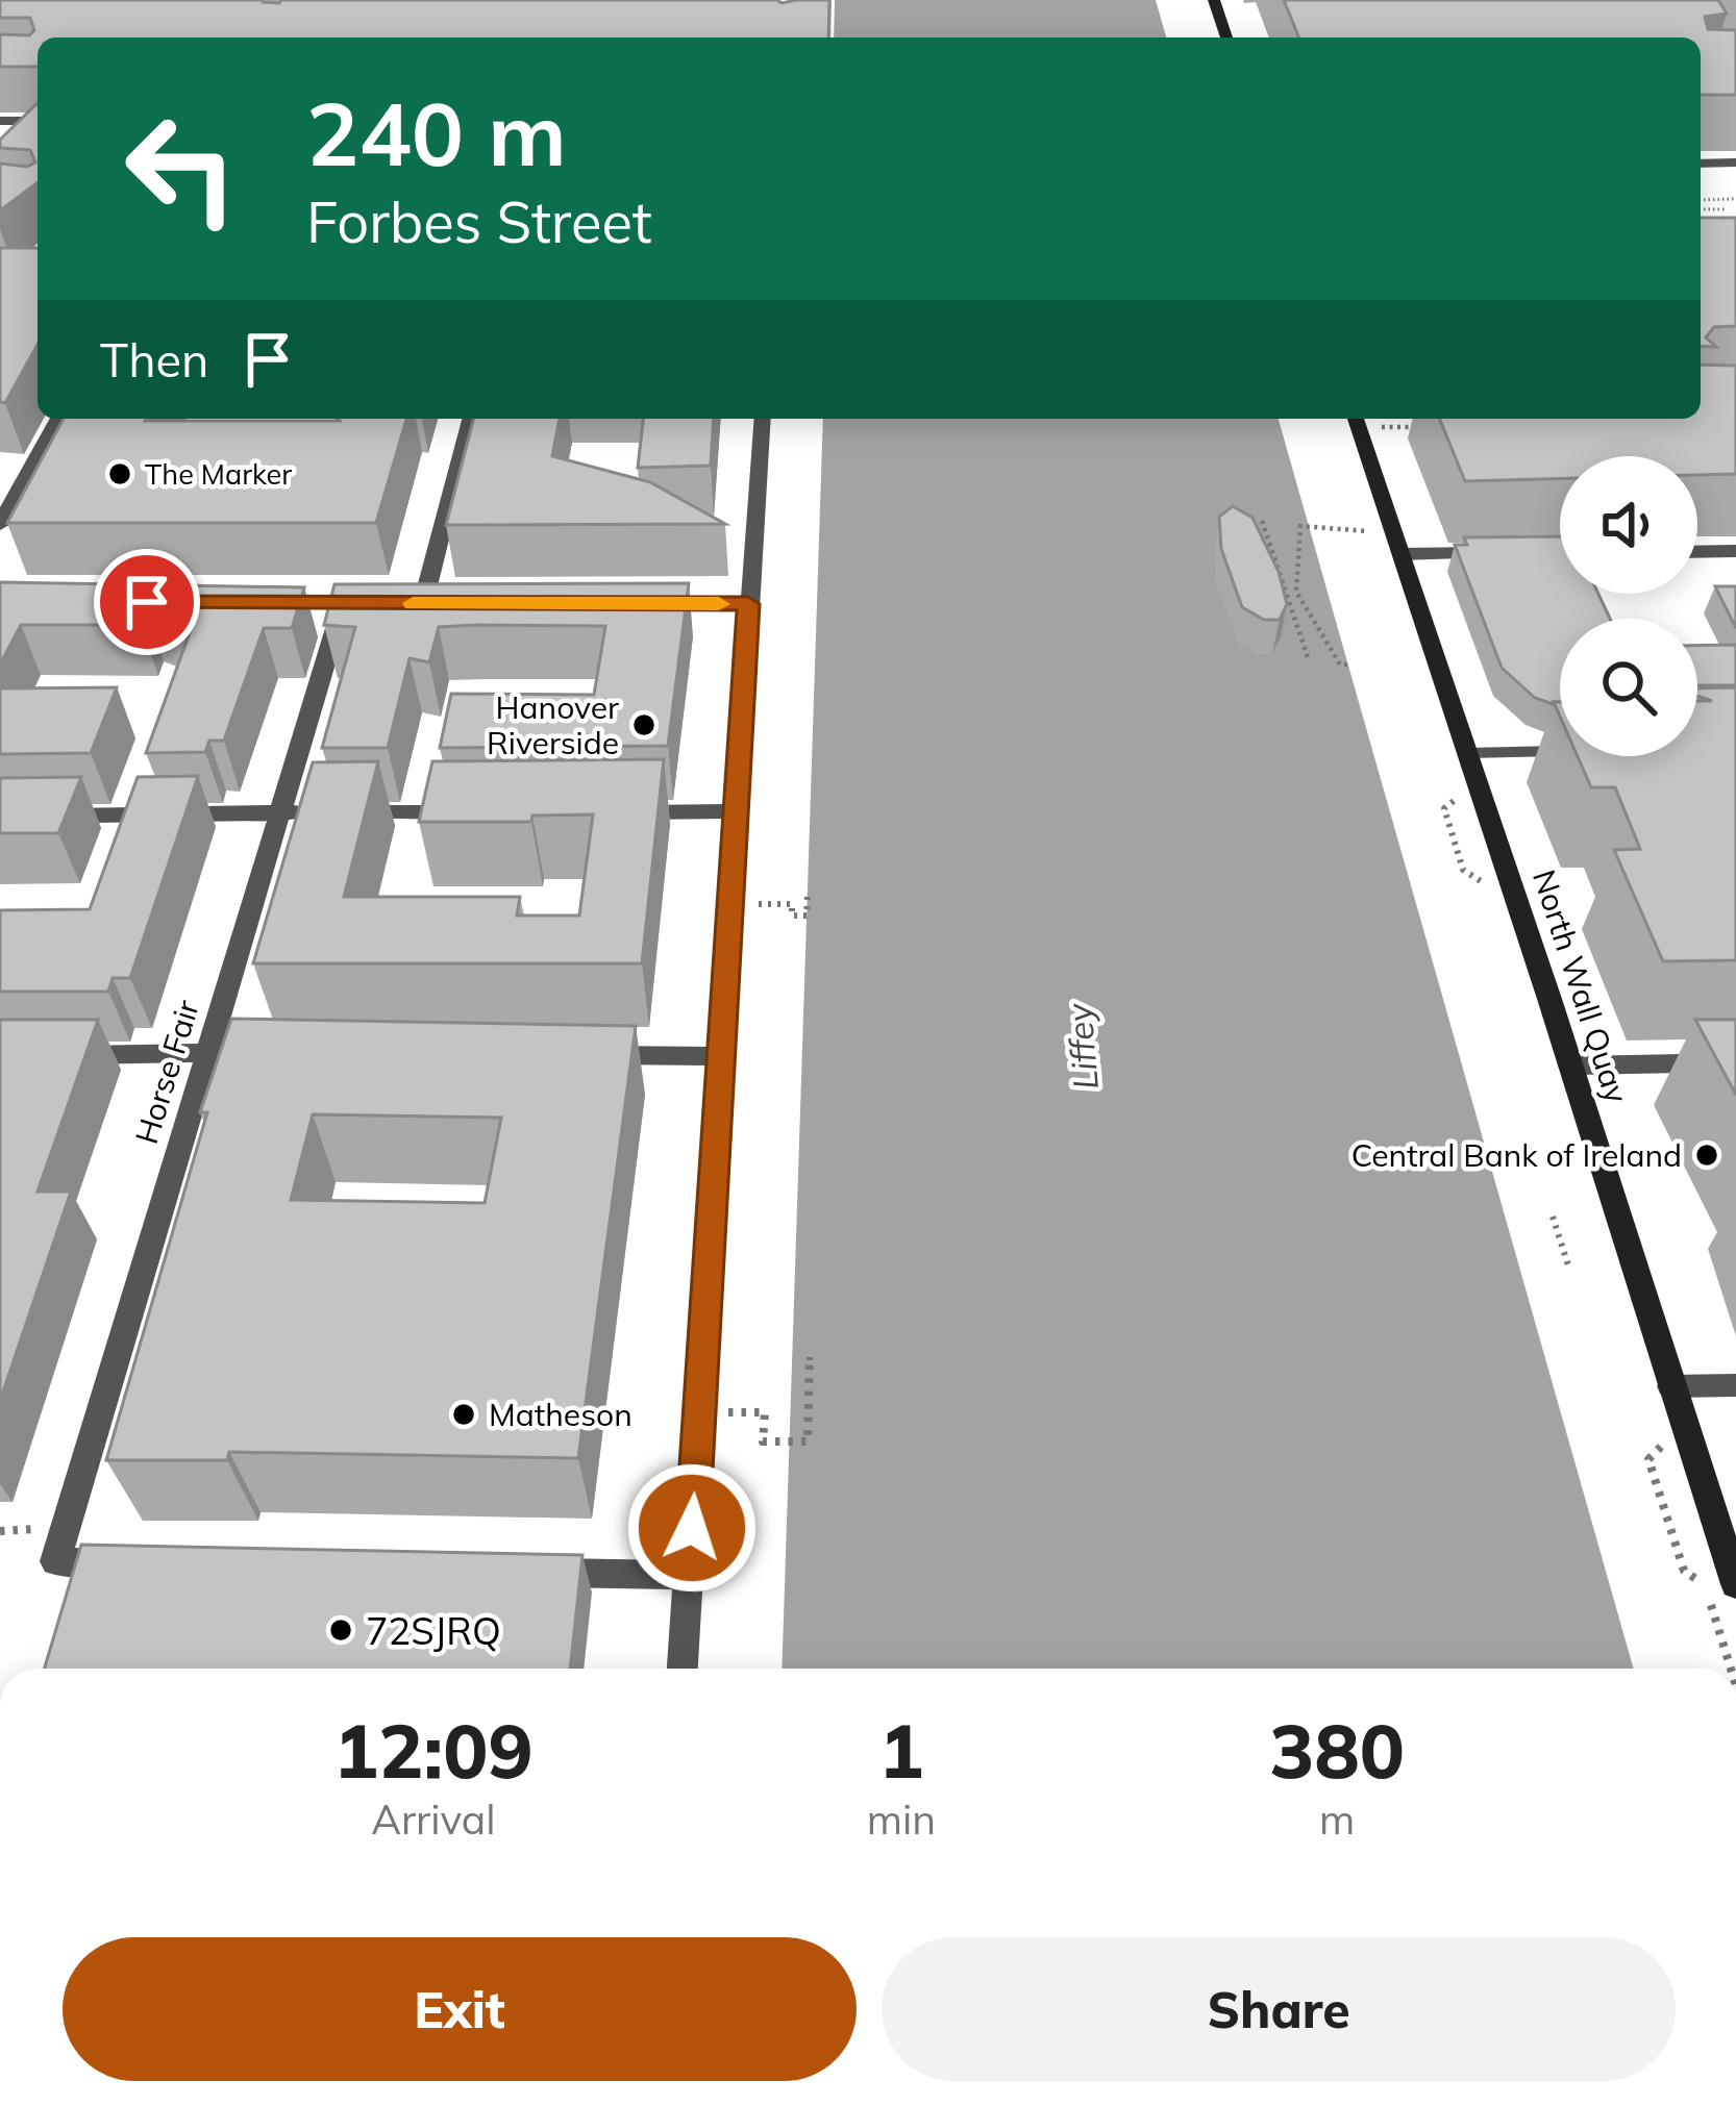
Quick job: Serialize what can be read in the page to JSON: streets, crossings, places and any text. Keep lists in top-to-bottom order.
{
  "streets": {
    "main road": ["North Wall Quay"],
    "street": ["Horse Fair"]
  },
  "water": ["Liffey"],
  "places": [
    "The Marker",
    "Hanover Riverside",
    "Central Bank of Ireland",
    "Matheson",
    "72SJRQ"
  ],
  "page": {
    "turn": ["240 m", "Forbes Street"],
    "then": "Then",
    "eta": [
      "12:09",
      "Arrival",
      "1",
      "min",
      "380",
      "m"
    ],
    "buttons": ["Exit", "Share"]
  }
}
